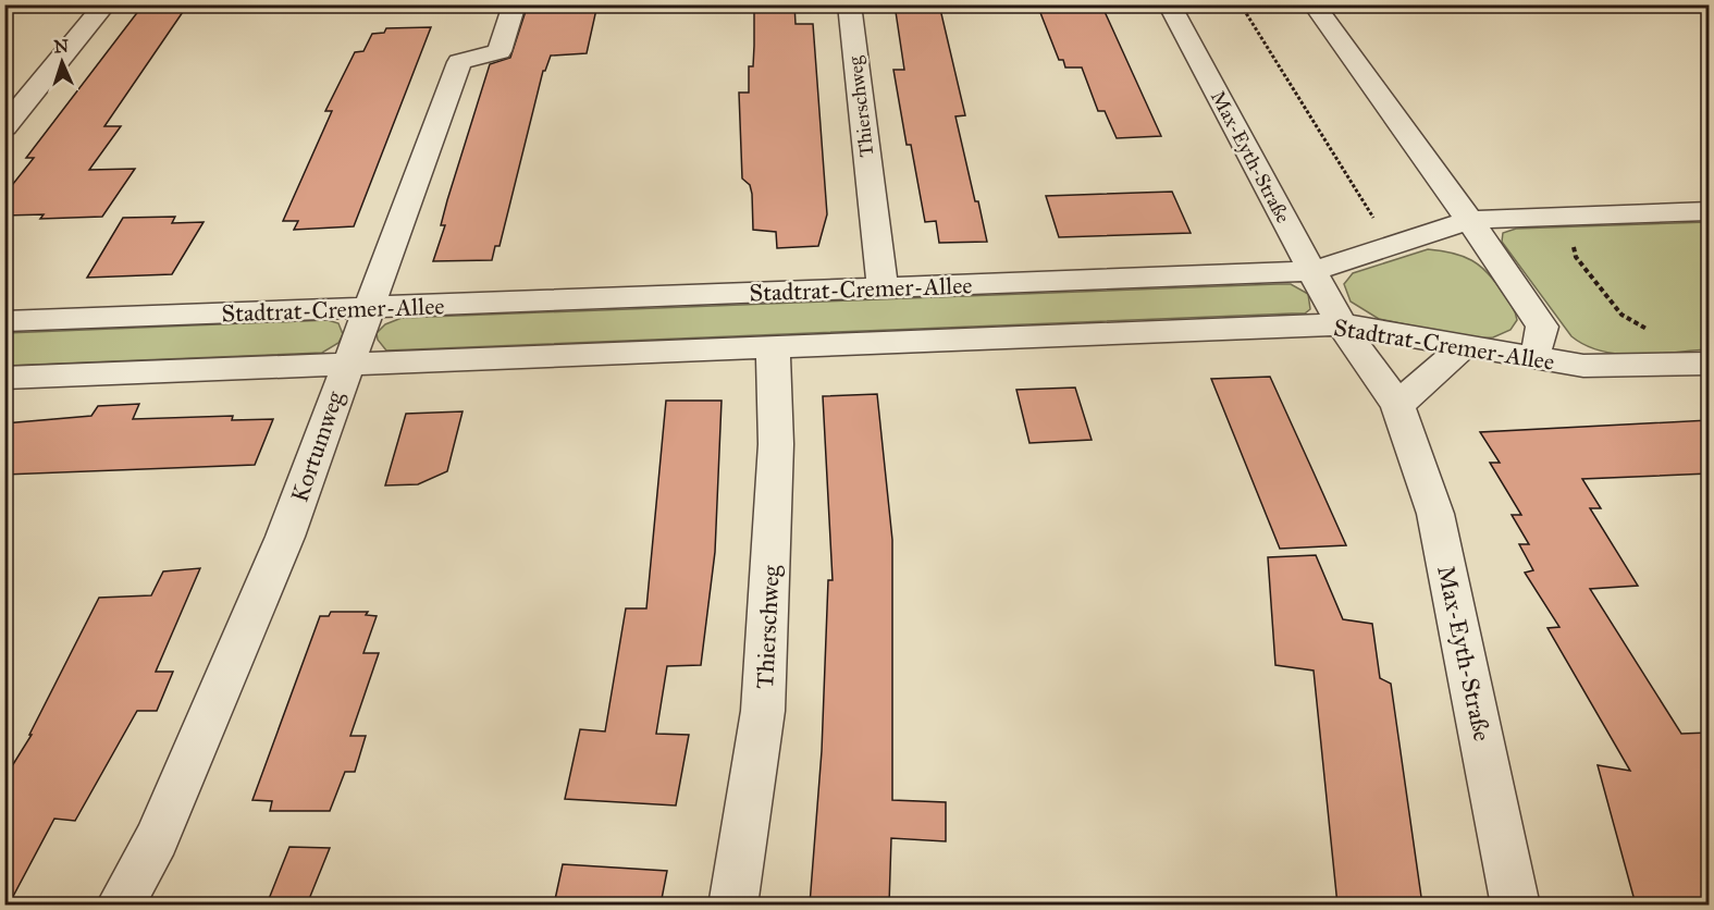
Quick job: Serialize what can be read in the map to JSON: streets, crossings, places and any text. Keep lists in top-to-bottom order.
{
  "streets": {
    "street": [
      "Thierschweg",
      "Max-Eyth-Straße",
      "Stadtrat-Cremer-Allee",
      "Kortumweg"
    ]
  },
  "crossings": [
    ["Thierschweg", "Stadtrat-Cremer-Allee"],
    ["Max-Eyth-Straße", "Stadtrat-Cremer-Allee"],
    ["Stadtrat-Cremer-Allee", "Kortumweg"]
  ],
  "north": "top"
}
